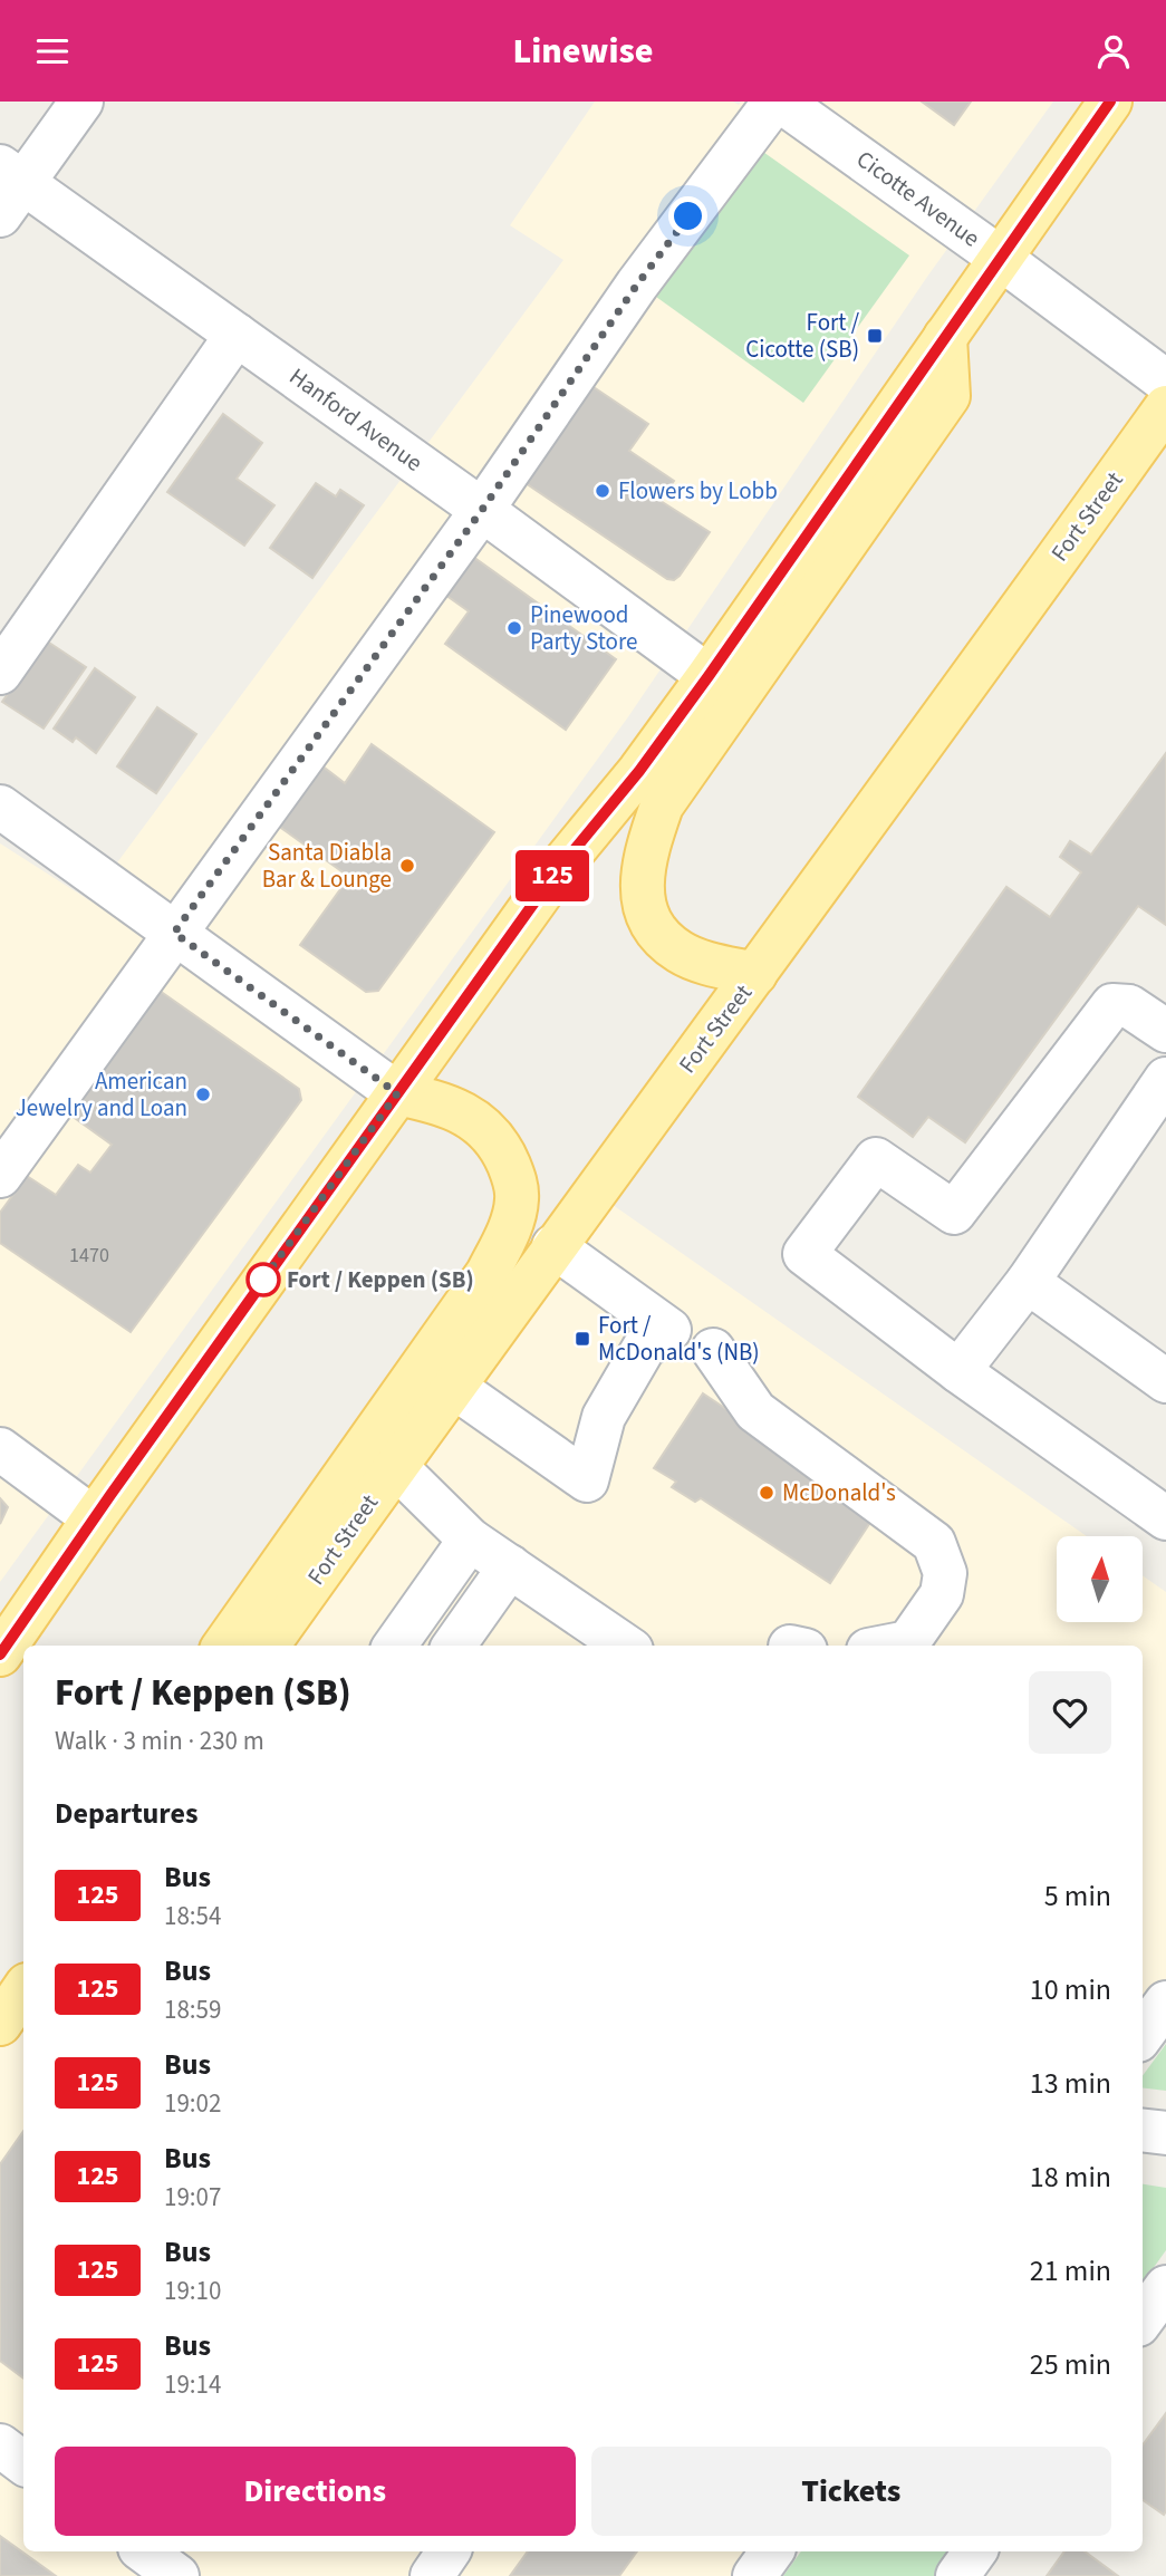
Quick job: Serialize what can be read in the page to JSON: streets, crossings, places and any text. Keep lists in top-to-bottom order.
{
  "streets": {
    "main road": ["Fort Street"],
    "street": ["Cicotte Avenue", "Hanford Avenue"]
  },
  "places": {
    "transit": ["Fort / Cicotte (SB)", "Fort / McDonald's (NB)"],
    "other": [
      "Flowers by Lobb",
      "Pinewood Party Store",
      "Santa Diabla Bar & Lounge",
      "American Jewelry and Loan",
      "Fort / Keppen (SB)",
      "McDonald's"
    ]
  },
  "lines": ["bus line 125"],
  "house_numbers": ["1470"],
  "north": "top",
  "page": {
    "header": "Linewise",
    "on_map": "125",
    "heading": [
      ["Fort / Keppen (SB)", "Walk · 3 min · 230 m"],
      "Departures"
    ],
    "list": [
      {
        "mark": "125",
        "name": "Bus",
        "note": "18:54",
        "value": "5 min"
      },
      {
        "mark": "125",
        "name": "Bus",
        "note": "18:59",
        "value": "10 min"
      },
      {
        "mark": "125",
        "name": "Bus",
        "note": "19:02",
        "value": "13 min"
      },
      {
        "mark": "125",
        "name": "Bus",
        "note": "19:07",
        "value": "18 min"
      },
      {
        "mark": "125",
        "name": "Bus",
        "note": "19:10",
        "value": "21 min"
      },
      {
        "mark": "125",
        "name": "Bus",
        "note": "19:14",
        "value": "25 min"
      }
    ],
    "buttons": ["Directions", "Tickets"]
  }
}
